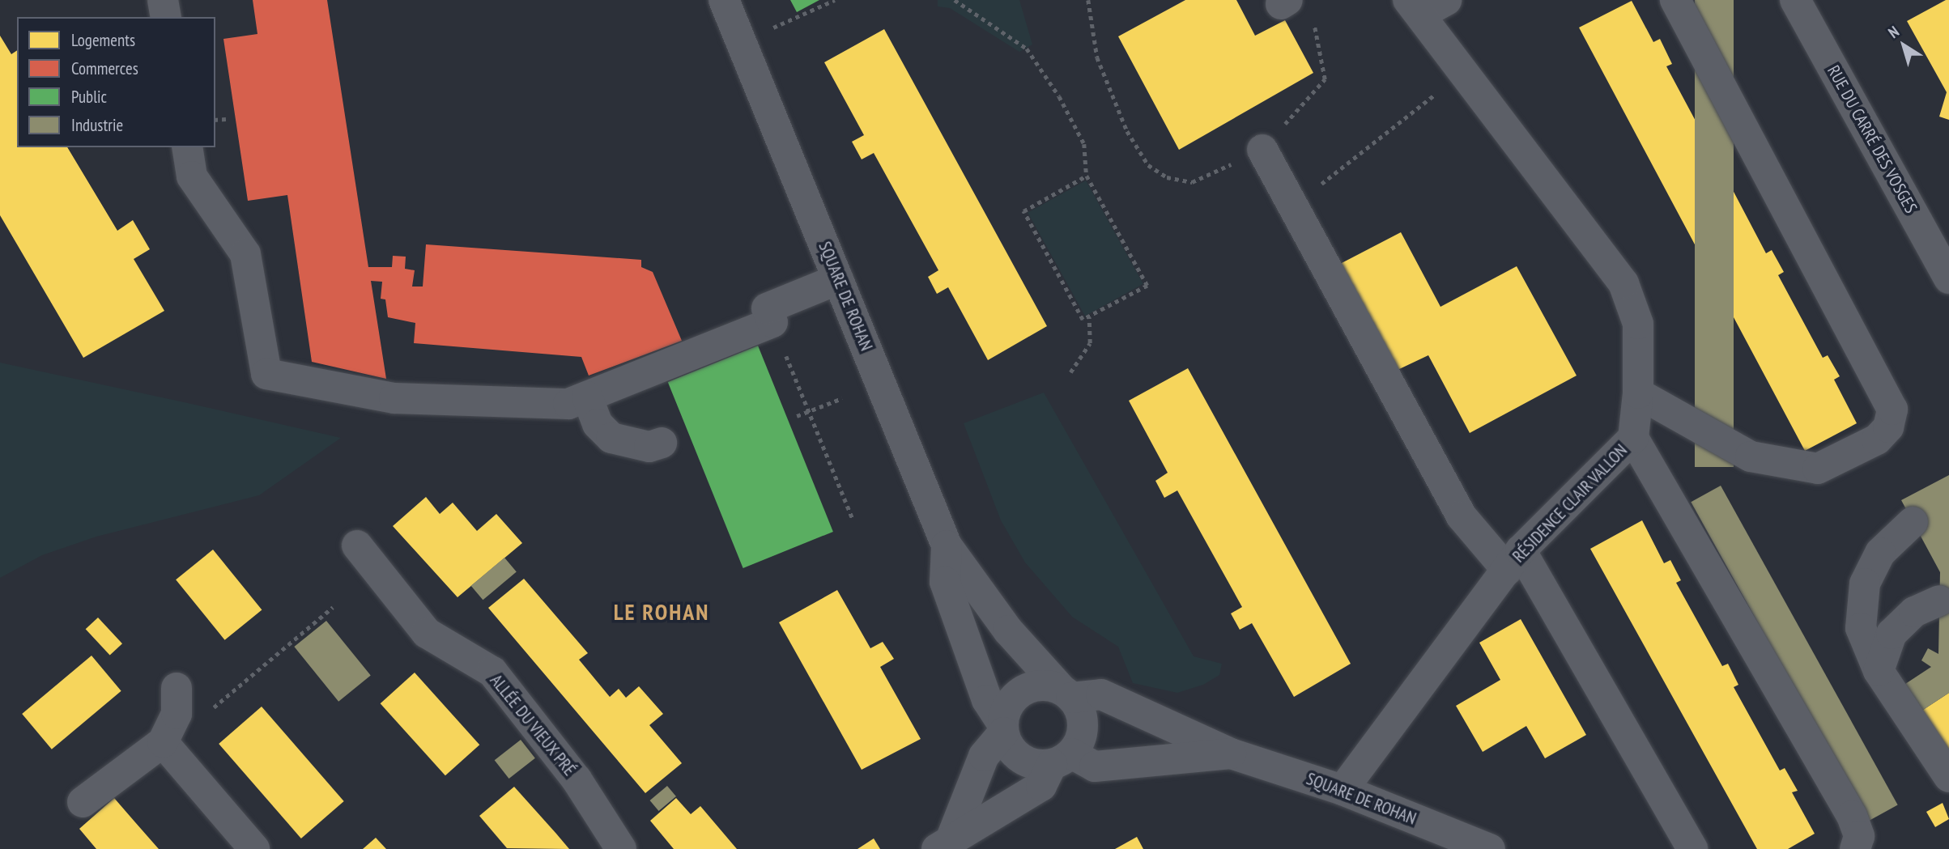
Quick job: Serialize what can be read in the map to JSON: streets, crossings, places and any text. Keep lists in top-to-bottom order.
{
  "streets": {
    "street": [
      "RUE DU CARRÉ DES VOSGES",
      "SQUARE DE ROHAN",
      "RÉSIDENCE CLAIR VALLON",
      "ALLÉE DU VIEUX PRÉ"
    ]
  },
  "crossings": [
    ["SQUARE DE ROHAN", "RÉSIDENCE CLAIR VALLON"]
  ],
  "districts": ["LE ROHAN"],
  "legend": [
    "Logements",
    "Commerces",
    "Public",
    "Industrie"
  ],
  "north": "top left"
}
